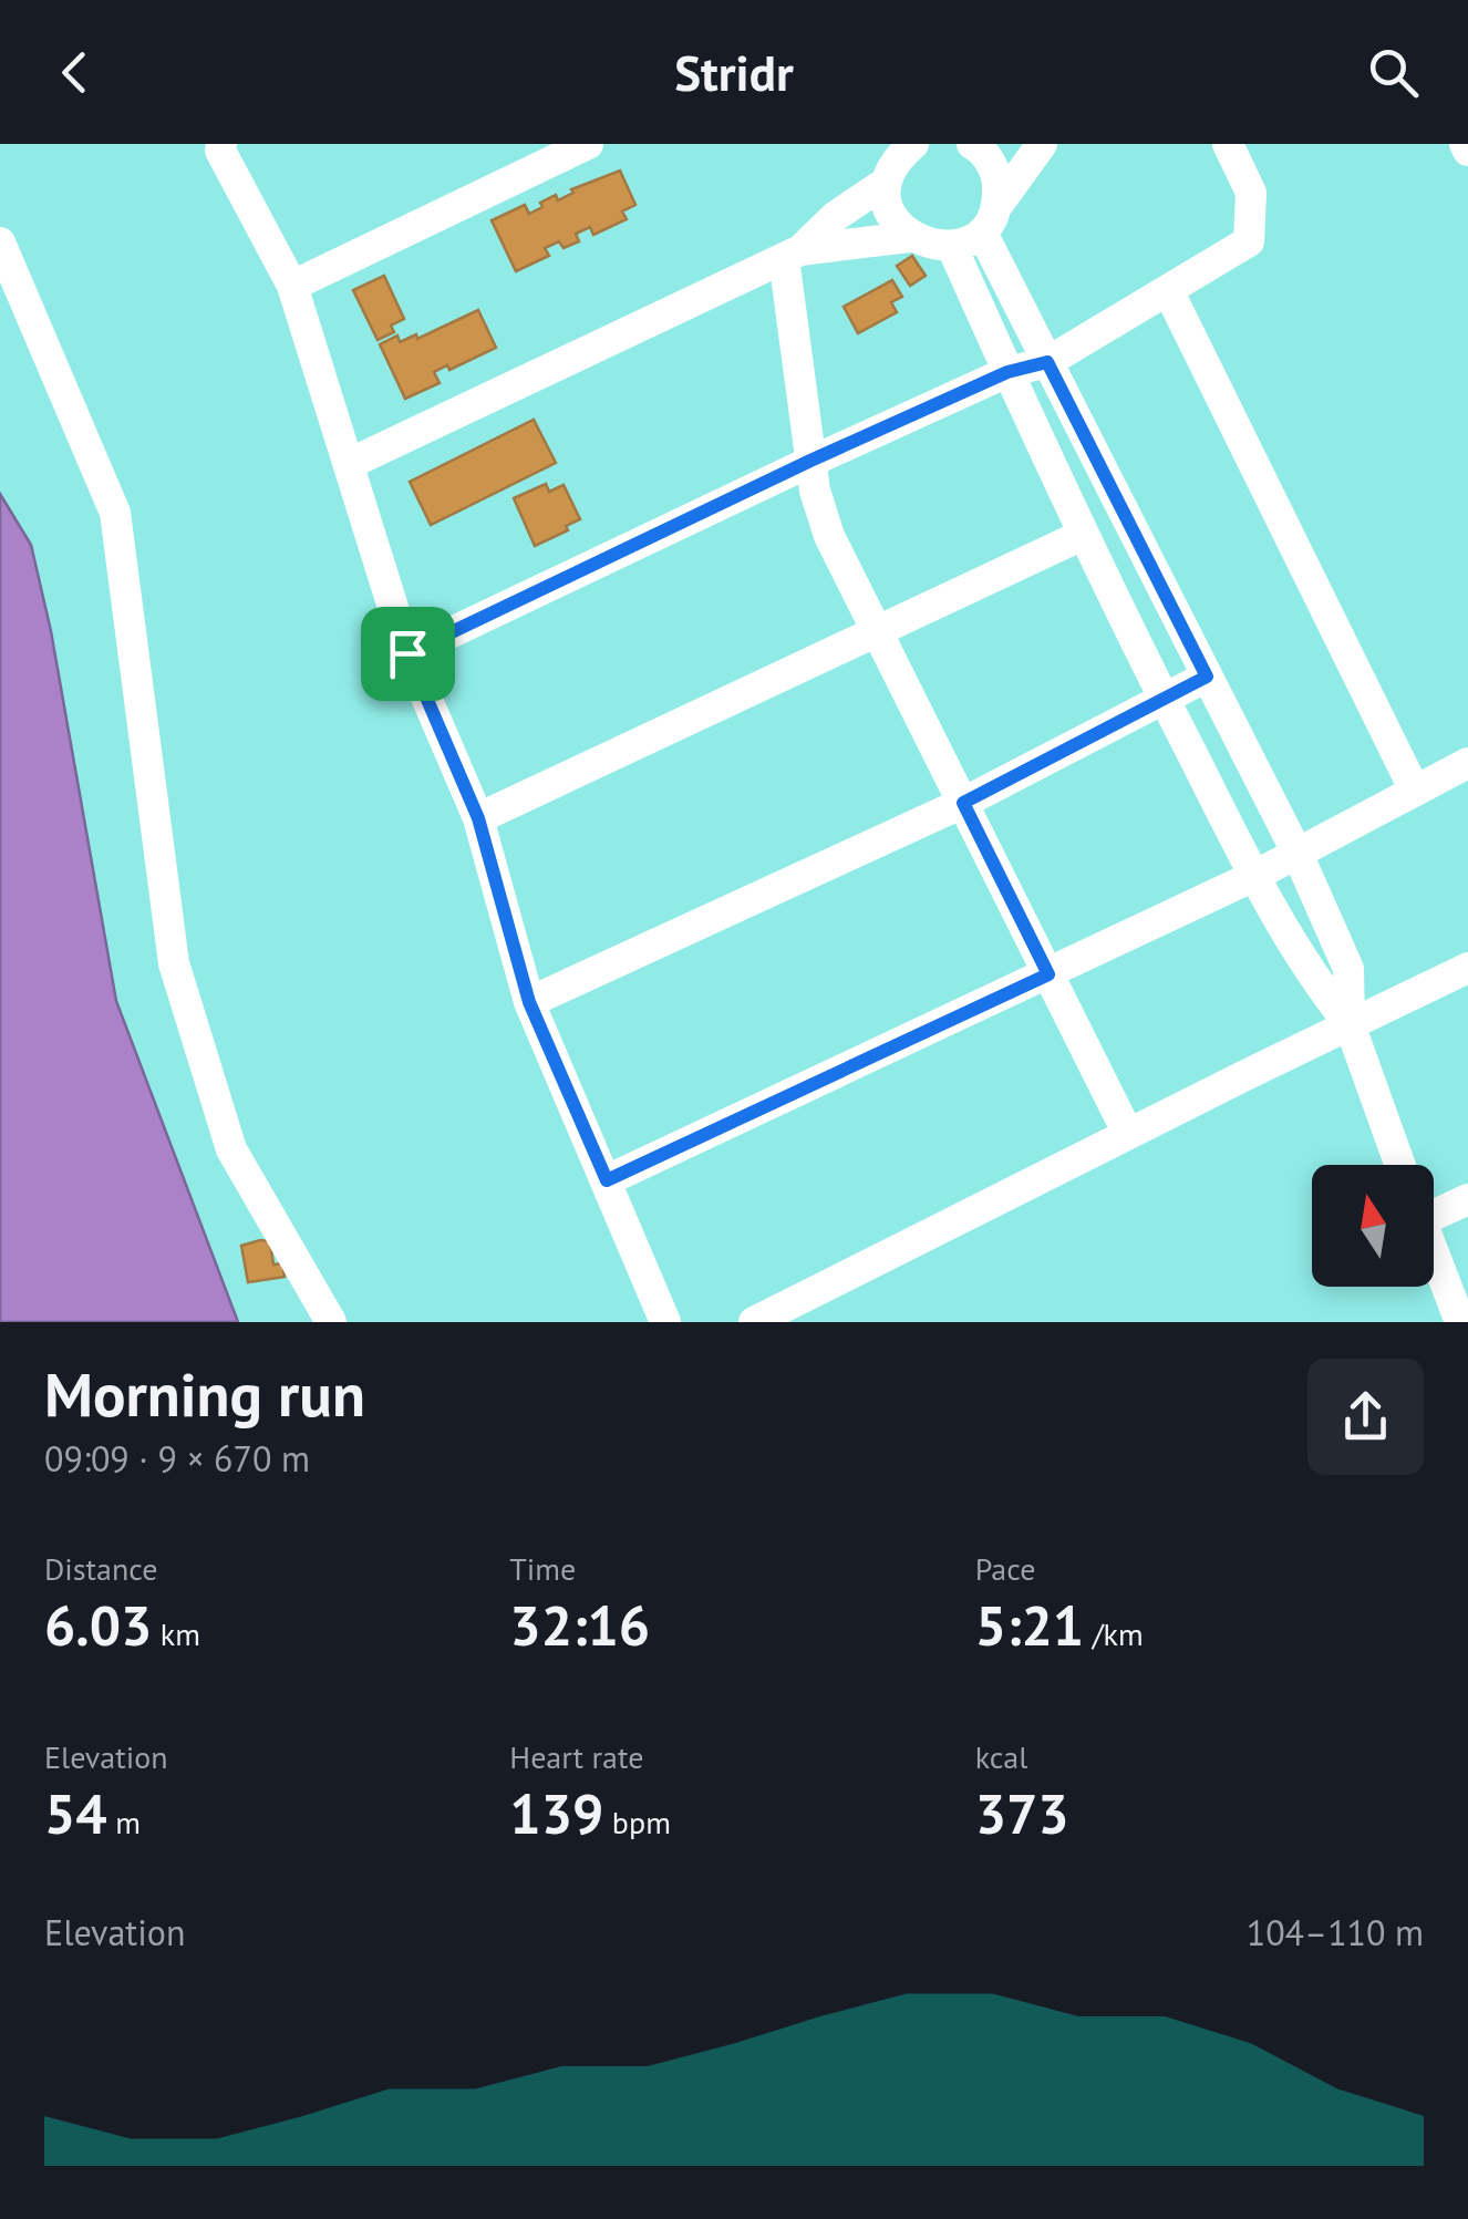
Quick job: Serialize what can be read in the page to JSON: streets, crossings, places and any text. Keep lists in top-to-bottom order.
{
  "north": "top",
  "page": {
    "header": "Stridr",
    "heading": ["Morning run", "09:09 · 9 × 670 m"],
    "stats": [
      ["Distance", "6.03 km"],
      ["Time", "32:16"],
      ["Pace", "5:21 /km"],
      ["Elevation", "54 m"],
      ["Heart rate", "139 bpm"],
      ["kcal", "373"]
    ],
    "chart": ["Elevation", "104–110 m"]
  }
}
